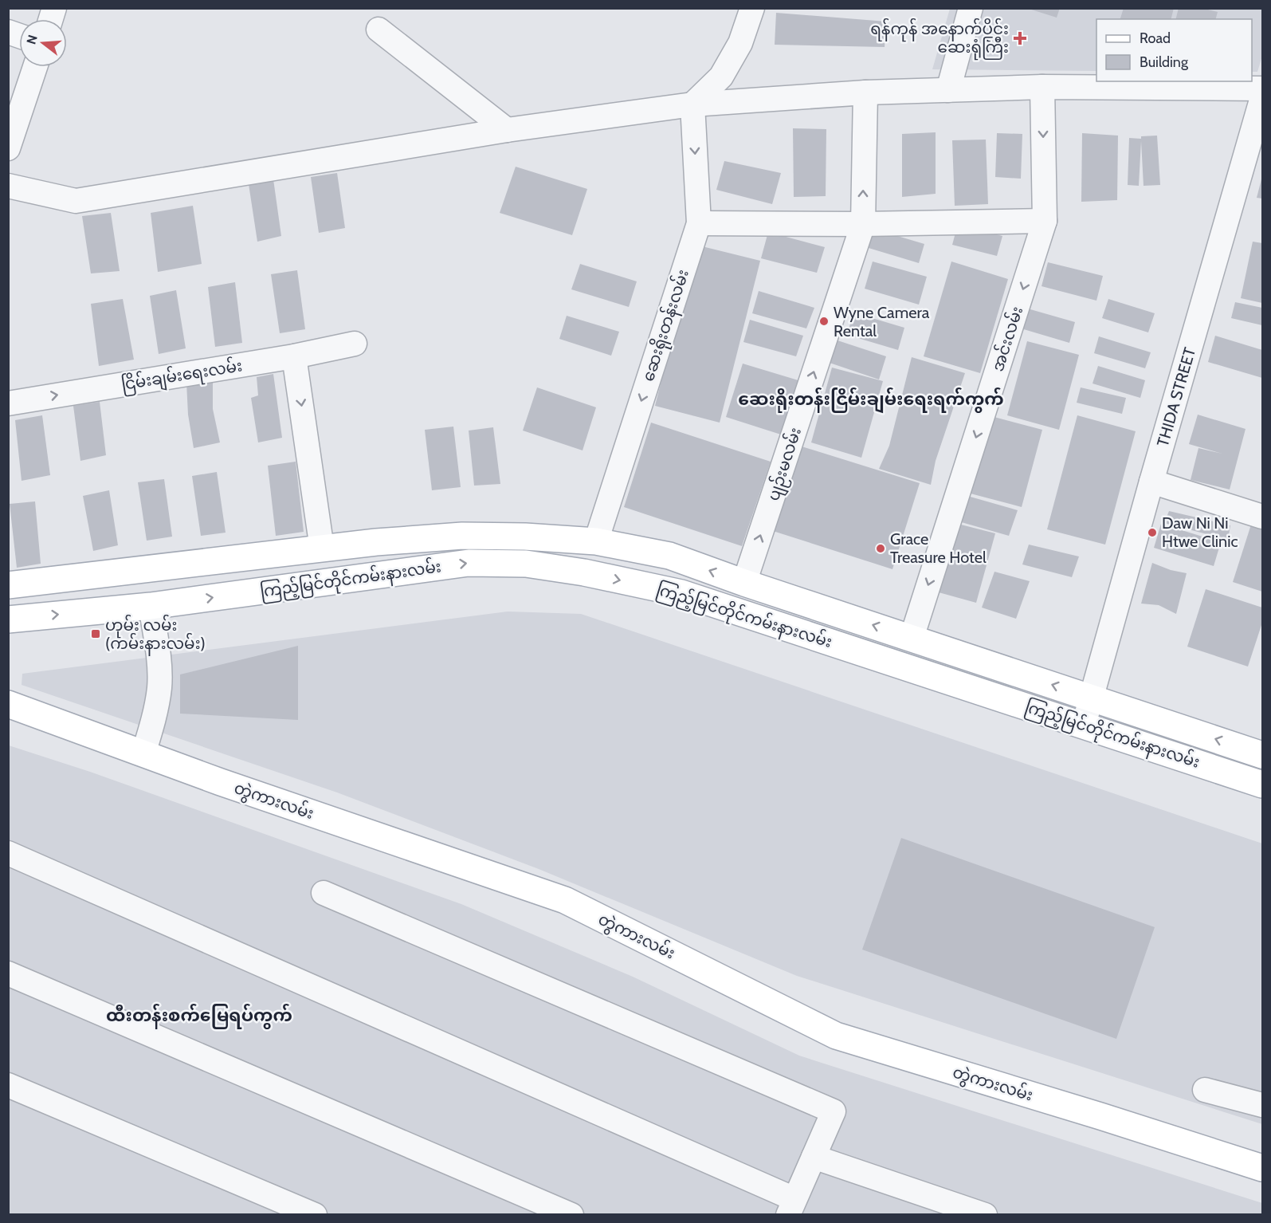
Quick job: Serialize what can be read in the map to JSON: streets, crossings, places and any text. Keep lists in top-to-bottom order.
{
  "streets": {
    "main road": ["ကြည့်မြင်တိုင်ကမ်းနားလမ်း", "တွဲကားလမ်း"],
    "street": [
      "ဆေးရိုးတန်းလမ်း",
      "အင်းလမ်း",
      "ငြိမ်းချမ်းရေးလမ်း",
      "THIDA STREET",
      "ပျဉ်းမလမ်း"
    ]
  },
  "crossings": [
    ["ဆေးရိုးတန်းလမ်း", "ကြည့်မြင်တိုင်ကမ်းနားလမ်း"],
    ["အင်းလမ်း", "ကြည့်မြင်တိုင်ကမ်းနားလမ်း"],
    ["THIDA STREET", "ကြည့်မြင်တိုင်ကမ်းနားလမ်း"],
    ["ပျဉ်းမလမ်း", "ကြည့်မြင်တိုင်ကမ်းနားလမ်း"]
  ],
  "one_way": ["ဆေးရိုးတန်းလမ်း", "အင်းလမ်း", "ပျဉ်းမလမ်း"],
  "districts": ["ဆေးရိုးတန်းငြိမ်းချမ်းရေးရက်ကွက်", "ထီးတန်းစက်မြေရပ်ကွက်"],
  "places": {
    "health": ["ရန်ကုန် အနောက်ပိုင်း ဆေးရုံကြီး"],
    "other": ["Wyne Camera Rental", "Daw Ni Ni Htwe Clinic", "Grace Treasure Hotel"],
    "transit": ["ဟုမ်း လမ်း (ကမ်းနားလမ်း)"]
  },
  "legend": ["Road", "Building"],
  "north": "left"
}
